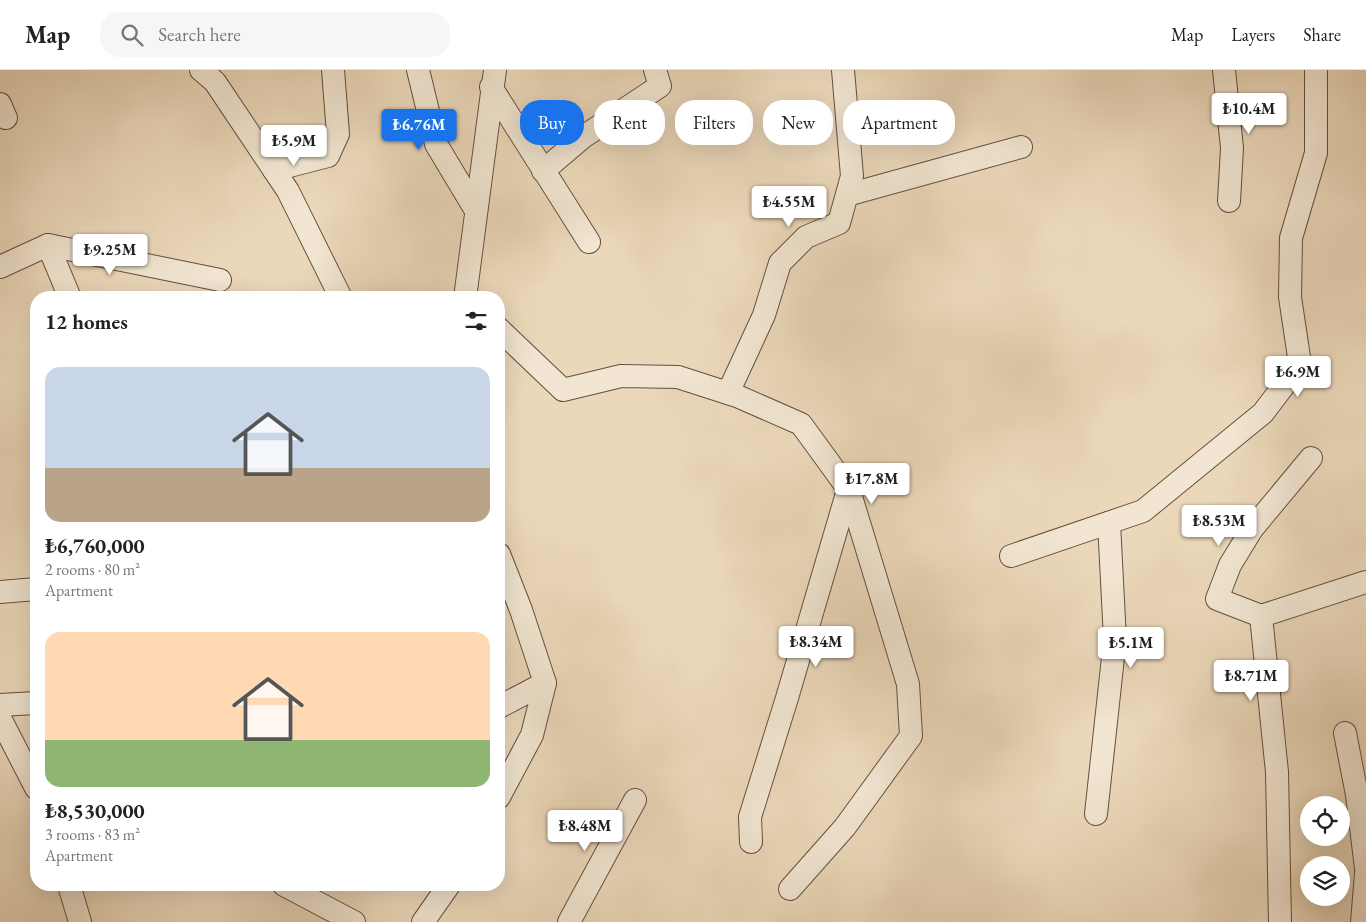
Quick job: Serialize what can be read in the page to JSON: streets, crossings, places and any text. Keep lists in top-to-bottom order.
{
  "page": {
    "header": "Map",
    "search": "Search here",
    "nav": ["Map", "Layers", "Share"],
    "price": [
      "₺10.4M",
      "₺6.76M",
      "₺5.9M",
      "₺4.55M",
      "₺9.25M",
      "₺6.9M",
      "₺17.8M",
      "₺8.53M",
      "₺8.34M",
      "₺5.1M",
      "₺8.71M",
      "₺8.48M"
    ],
    "chip": [
      "Buy",
      "Rent",
      "Filters",
      "New",
      "Apartment"
    ],
    "heading": "12 homes",
    "list": [
      {
        "name": "₺6,760,000",
        "note": "2 rooms · 80 m² · Apartment"
      },
      {
        "name": "₺8,530,000",
        "note": "3 rooms · 83 m² · Apartment"
      }
    ]
  }
}
